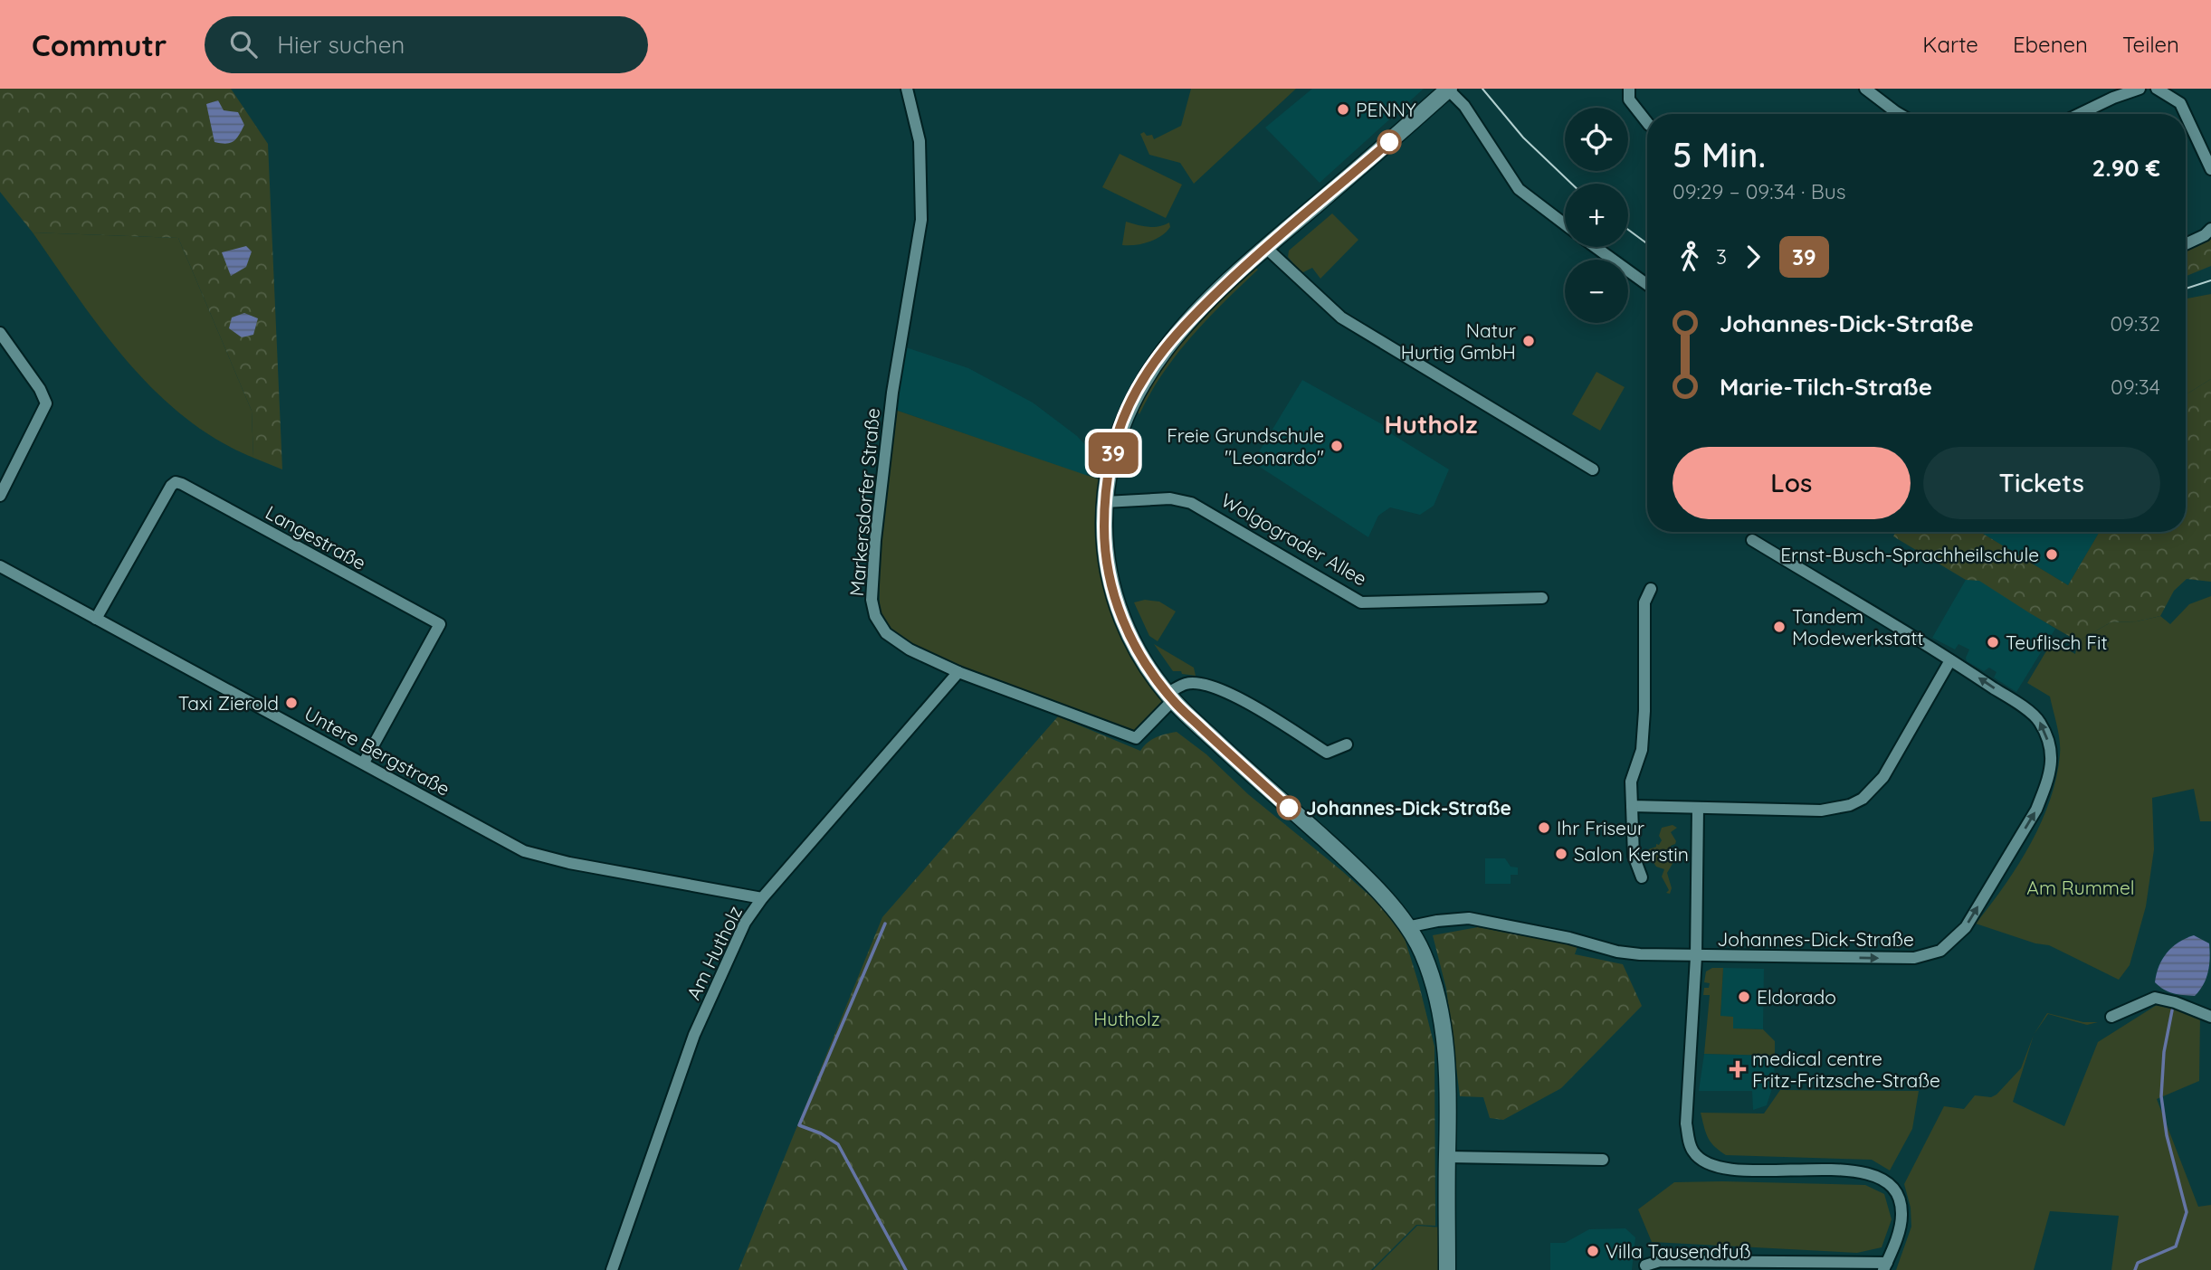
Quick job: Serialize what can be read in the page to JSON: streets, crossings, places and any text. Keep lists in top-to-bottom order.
{
  "streets": {
    "street": [
      "Markersdorfer Straße",
      "Langestraße",
      "Wolgograder Allee",
      "Untere Bergstraße",
      "Johannes-Dick-Straße",
      "Am Hutholz"
    ]
  },
  "crossings": [
    ["Markersdorfer Straße", "Am Hutholz"],
    ["Langestraße", "Untere Bergstraße"],
    ["Untere Bergstraße", "Am Hutholz"]
  ],
  "districts": ["Hutholz"],
  "parks": ["Am Rummel", "Hutholz"],
  "places": {
    "other": [
      "PENNY",
      "Natur Hurtig GmbH",
      "Freie Grundschule \"Leonardo\"",
      "Ernst-Busch-Sprachheilschule",
      "Tandem Modewerkstatt",
      "Teuflisch Fit",
      "Taxi Zierold",
      "Johannes-Dick-Straße",
      "Ihr Friseur",
      "Salon Kerstin",
      "Eldorado",
      "Villa Tausendfuß"
    ],
    "health": ["medical centre Fritz-Fritzsche-Straße"]
  },
  "lines": ["bus line 39"],
  "page": {
    "header": "Commutr",
    "search": "Hier suchen",
    "nav": ["Karte", "Ebenen", "Teilen"],
    "on_map": "39",
    "map_buttons": ["+", "−"],
    "heading": ["5 Min.", "09:29 – 09:34 · Bus", "2.90 €"],
    "legs": ["3", "39"],
    "list": [
      {
        "name": "Johannes-Dick-Straße",
        "value": "09:32"
      },
      {
        "name": "Marie-Tilch-Straße",
        "value": "09:34"
      }
    ],
    "buttons": ["Los", "Tickets"]
  }
}
